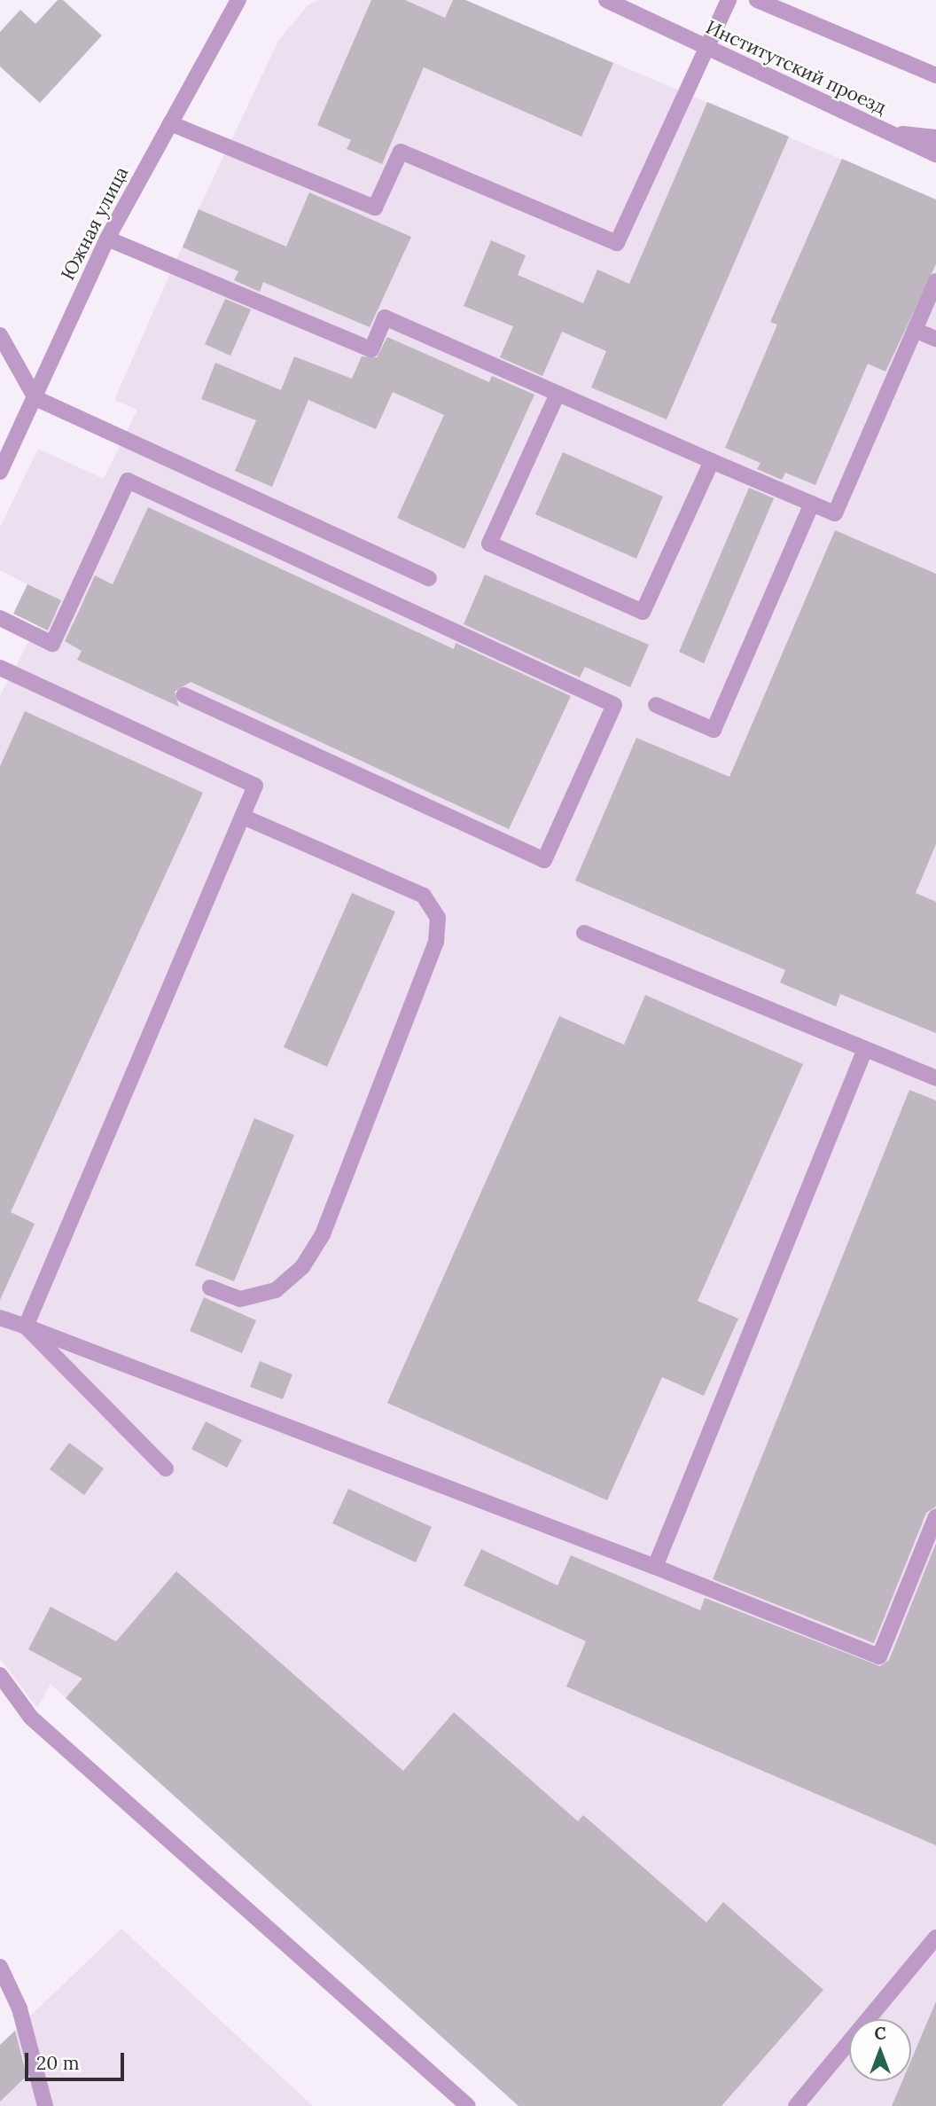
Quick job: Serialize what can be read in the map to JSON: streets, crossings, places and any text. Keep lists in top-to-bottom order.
{
  "streets": {
    "street": ["Институтский проезд", "Южная улица"]
  },
  "scale_bar": "20 m",
  "north": "top"
}
